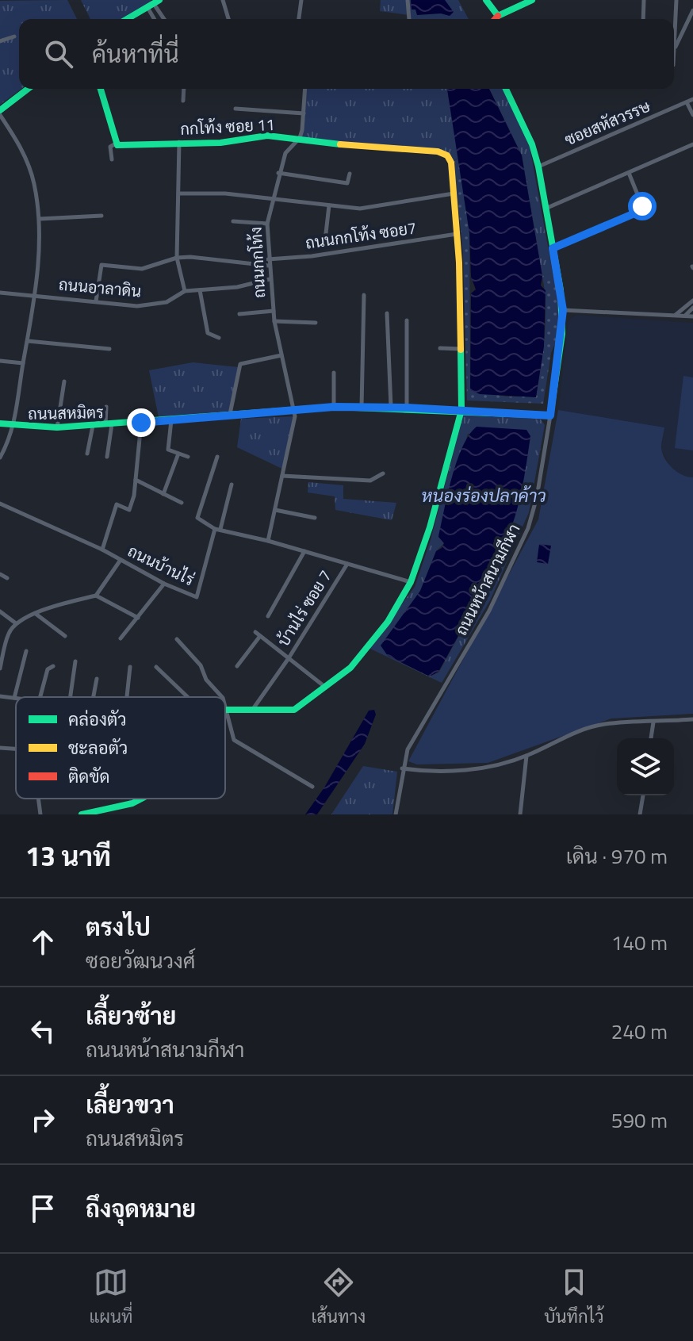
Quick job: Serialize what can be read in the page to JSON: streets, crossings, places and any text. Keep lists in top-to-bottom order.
{
  "streets": {
    "street": [
      "ซอยสหัสวรรษ",
      "กกโท้ง ซอย 11",
      "ถนนกกโท้ง ซอย7",
      "ถนนกกโท้ง",
      "ถนนอาลาดิน",
      "ถนนสหมิตร",
      "ถนนบ้านไร่",
      "ถนนหน้าสนามกีฬา",
      "บ้านไร่ ซอย 7"
    ]
  },
  "crossings": [
    ["ซอยสหัสวรรษ", "ถนนหน้าสนามกีฬา"],
    ["กกโท้ง ซอย 11", "ถนนกกโท้ง ซอย7"],
    ["กกโท้ง ซอย 11", "ถนนกกโท้ง"],
    ["กกโท้ง ซอย 11", "ถนนสหมิตร"],
    ["กกโท้ง ซอย 11", "บ้านไร่ ซอย 7"],
    ["ถนนกกโท้ง ซอย7", "ถนนกกโท้ง"],
    ["ถนนกกโท้ง", "ถนนอาลาดิน"],
    ["ถนนกกโท้ง", "ถนนสหมิตร"],
    ["ถนนสหมิตร", "ถนนหน้าสนามกีฬา"]
  ],
  "water": ["หนองร่องปลาค้าว"],
  "legend": ["คล่องตัว", "ชะลอตัว", "ติดขัด"],
  "page": {
    "search": "ค้นหาที่นี่",
    "heading": ["13 นาที", "เดิน · 970 m"],
    "list": [
      ["ตรงไป", "ซอยวัฒนวงศ์", "140 m"],
      ["เลี้ยวซ้าย", "ถนนหน้าสนามกีฬา", "240 m"],
      ["เลี้ยวขวา", "ถนนสหมิตร", "590 m"],
      "ถึงจุดหมาย"
    ],
    "nav": ["แผนที่", "เส้นทาง", "บันทึกไว้"]
  }
}
